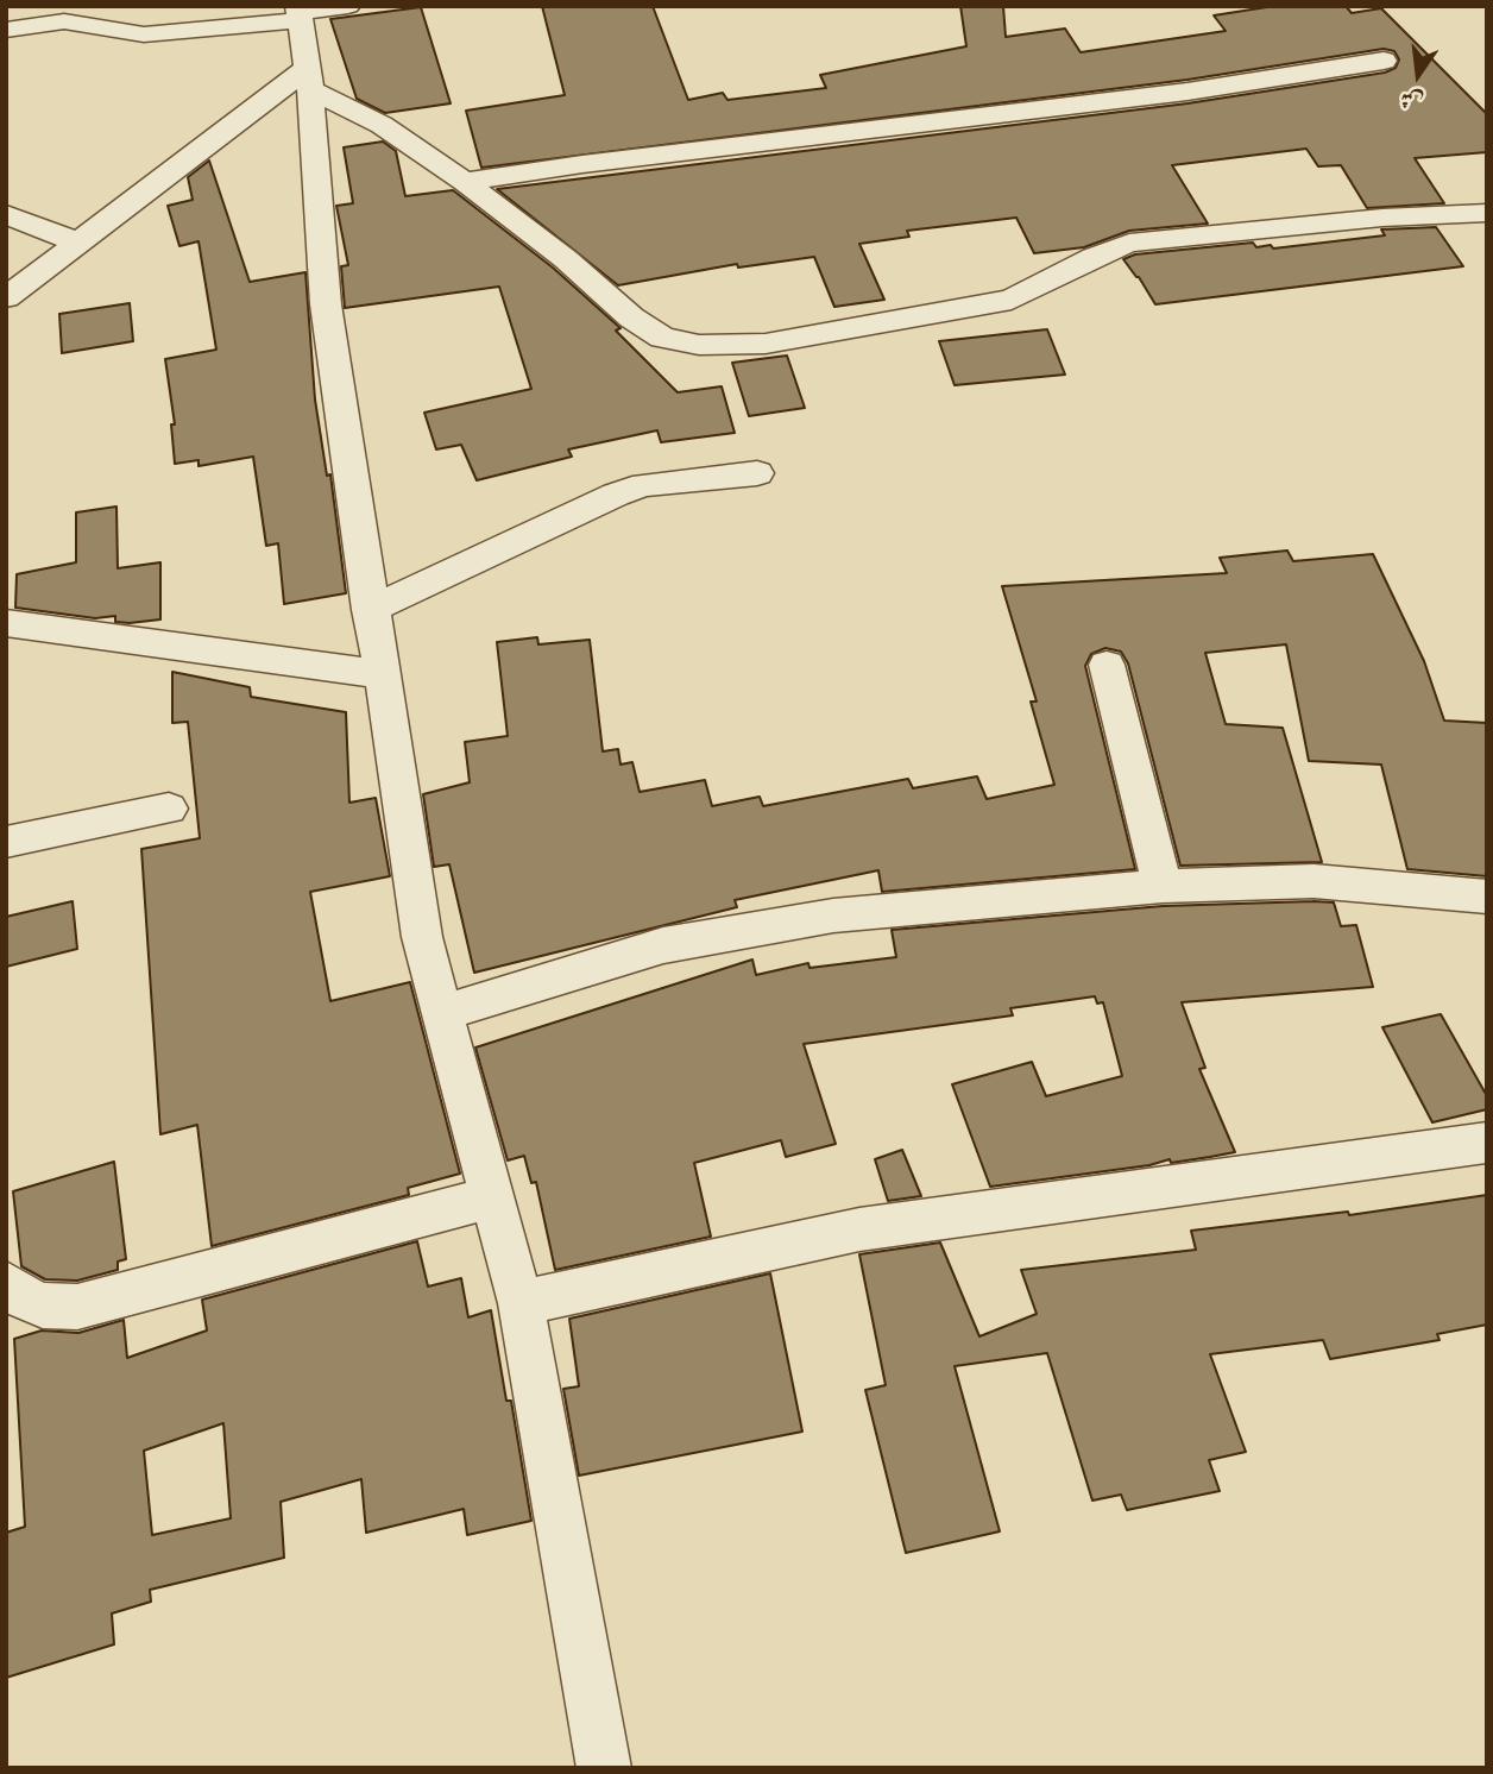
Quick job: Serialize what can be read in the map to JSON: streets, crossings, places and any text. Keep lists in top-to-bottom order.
{
  "north": "bottom"
}
